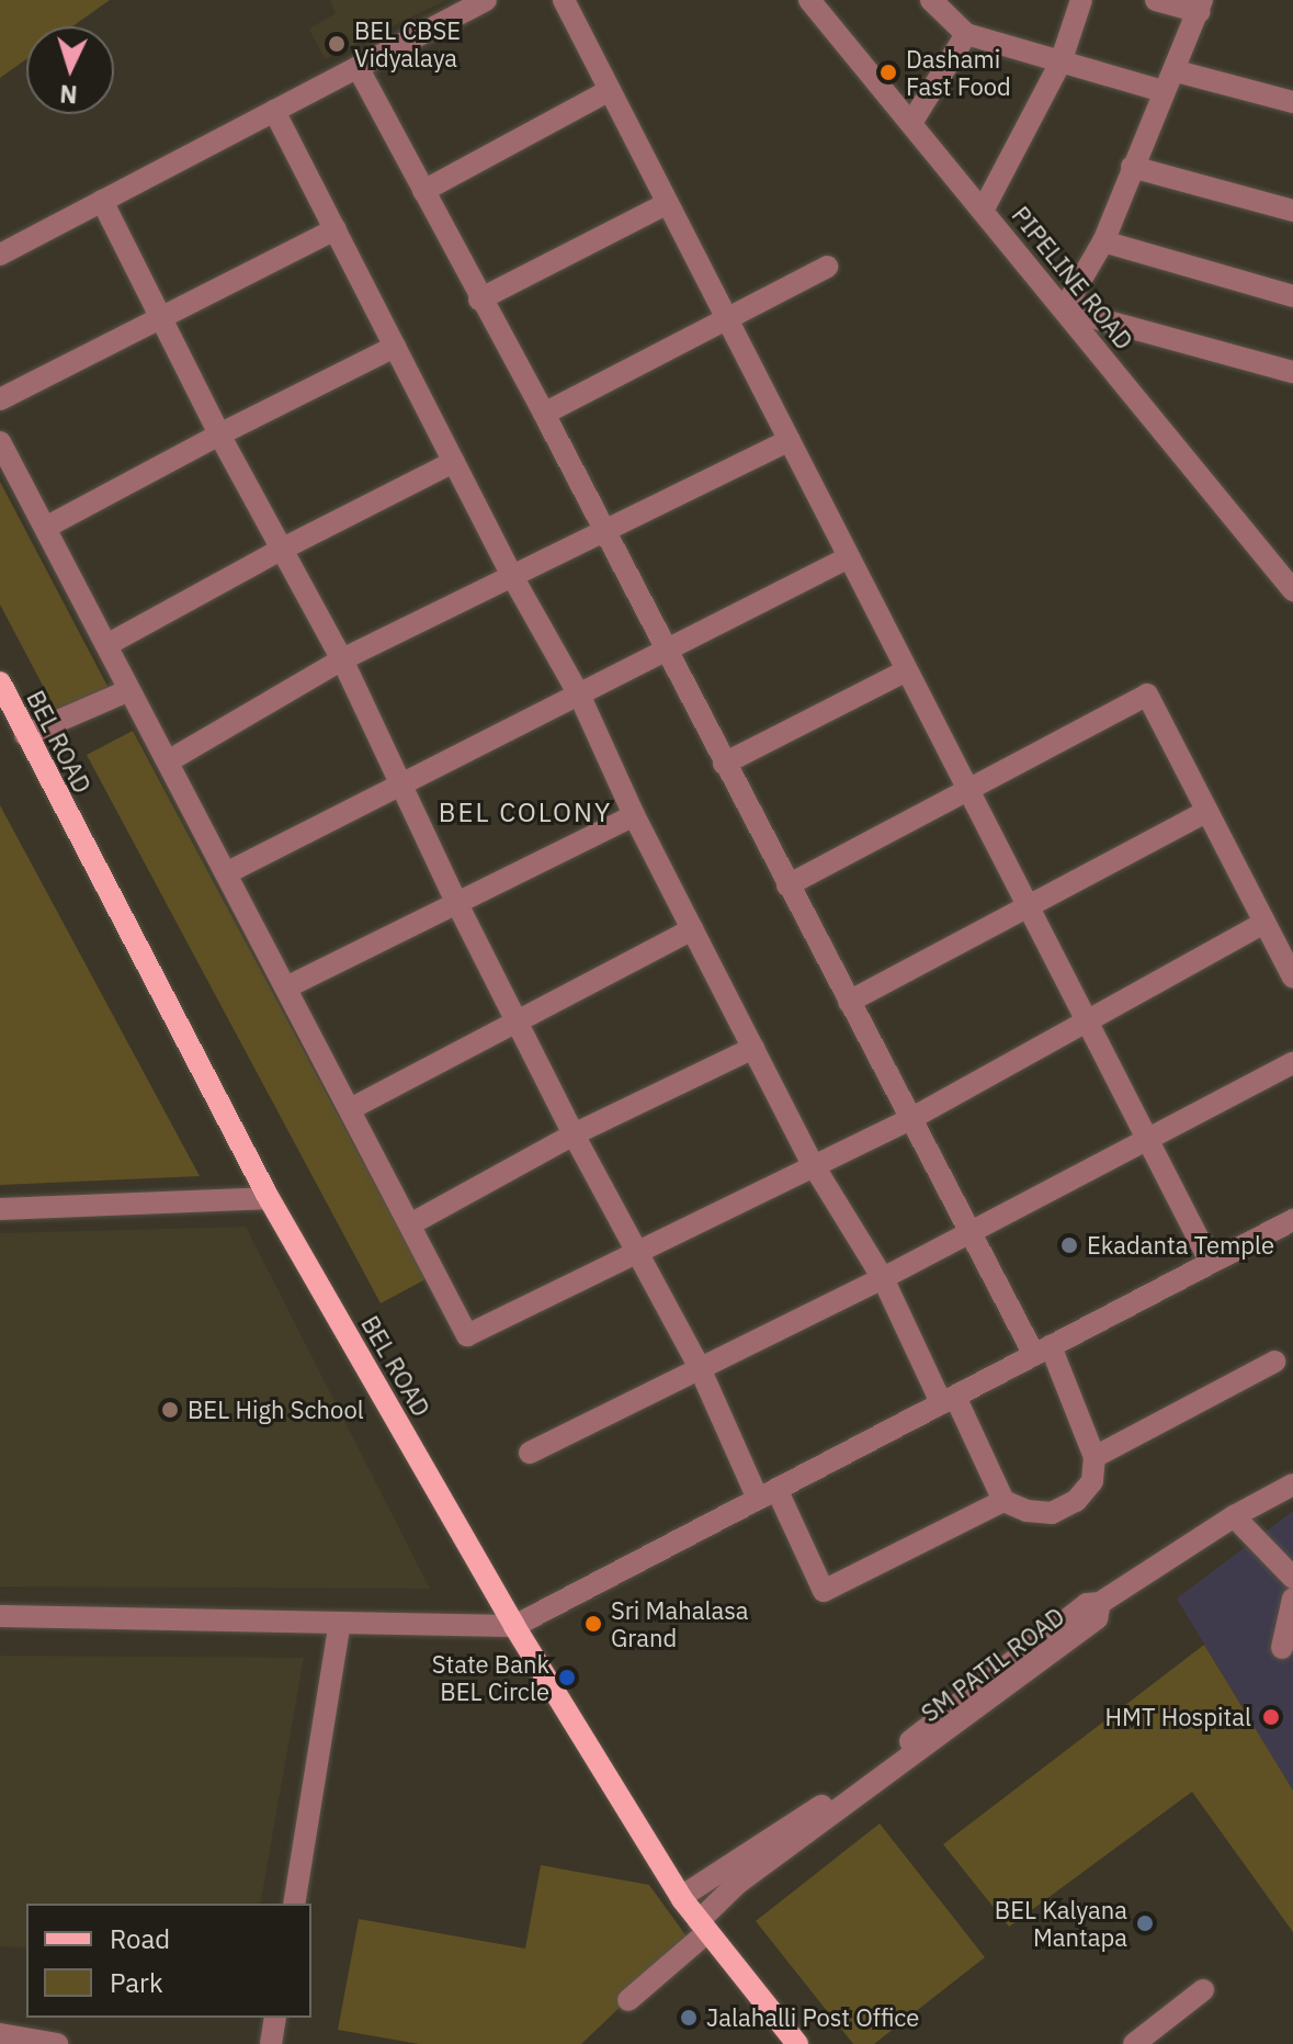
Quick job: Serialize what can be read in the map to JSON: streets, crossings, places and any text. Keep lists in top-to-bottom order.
{
  "streets": {
    "main road": ["BEL ROAD"],
    "street": ["PIPELINE ROAD", "SM PATIL ROAD"]
  },
  "crossings": [
    ["BEL ROAD", "SM PATIL ROAD"]
  ],
  "districts": ["BEL COLONY"],
  "places": [
    "BEL CBSE Vidyalaya",
    "Dashami Fast Food",
    "Ekadanta Temple",
    "BEL High School",
    "Sri Mahalasa Grand",
    "State Bank BEL Circle",
    "HMT Hospital",
    "BEL Kalyana Mantapa",
    "Jalahalli Post Office"
  ],
  "legend": ["Road", "Park"],
  "north": "bottom"
}
